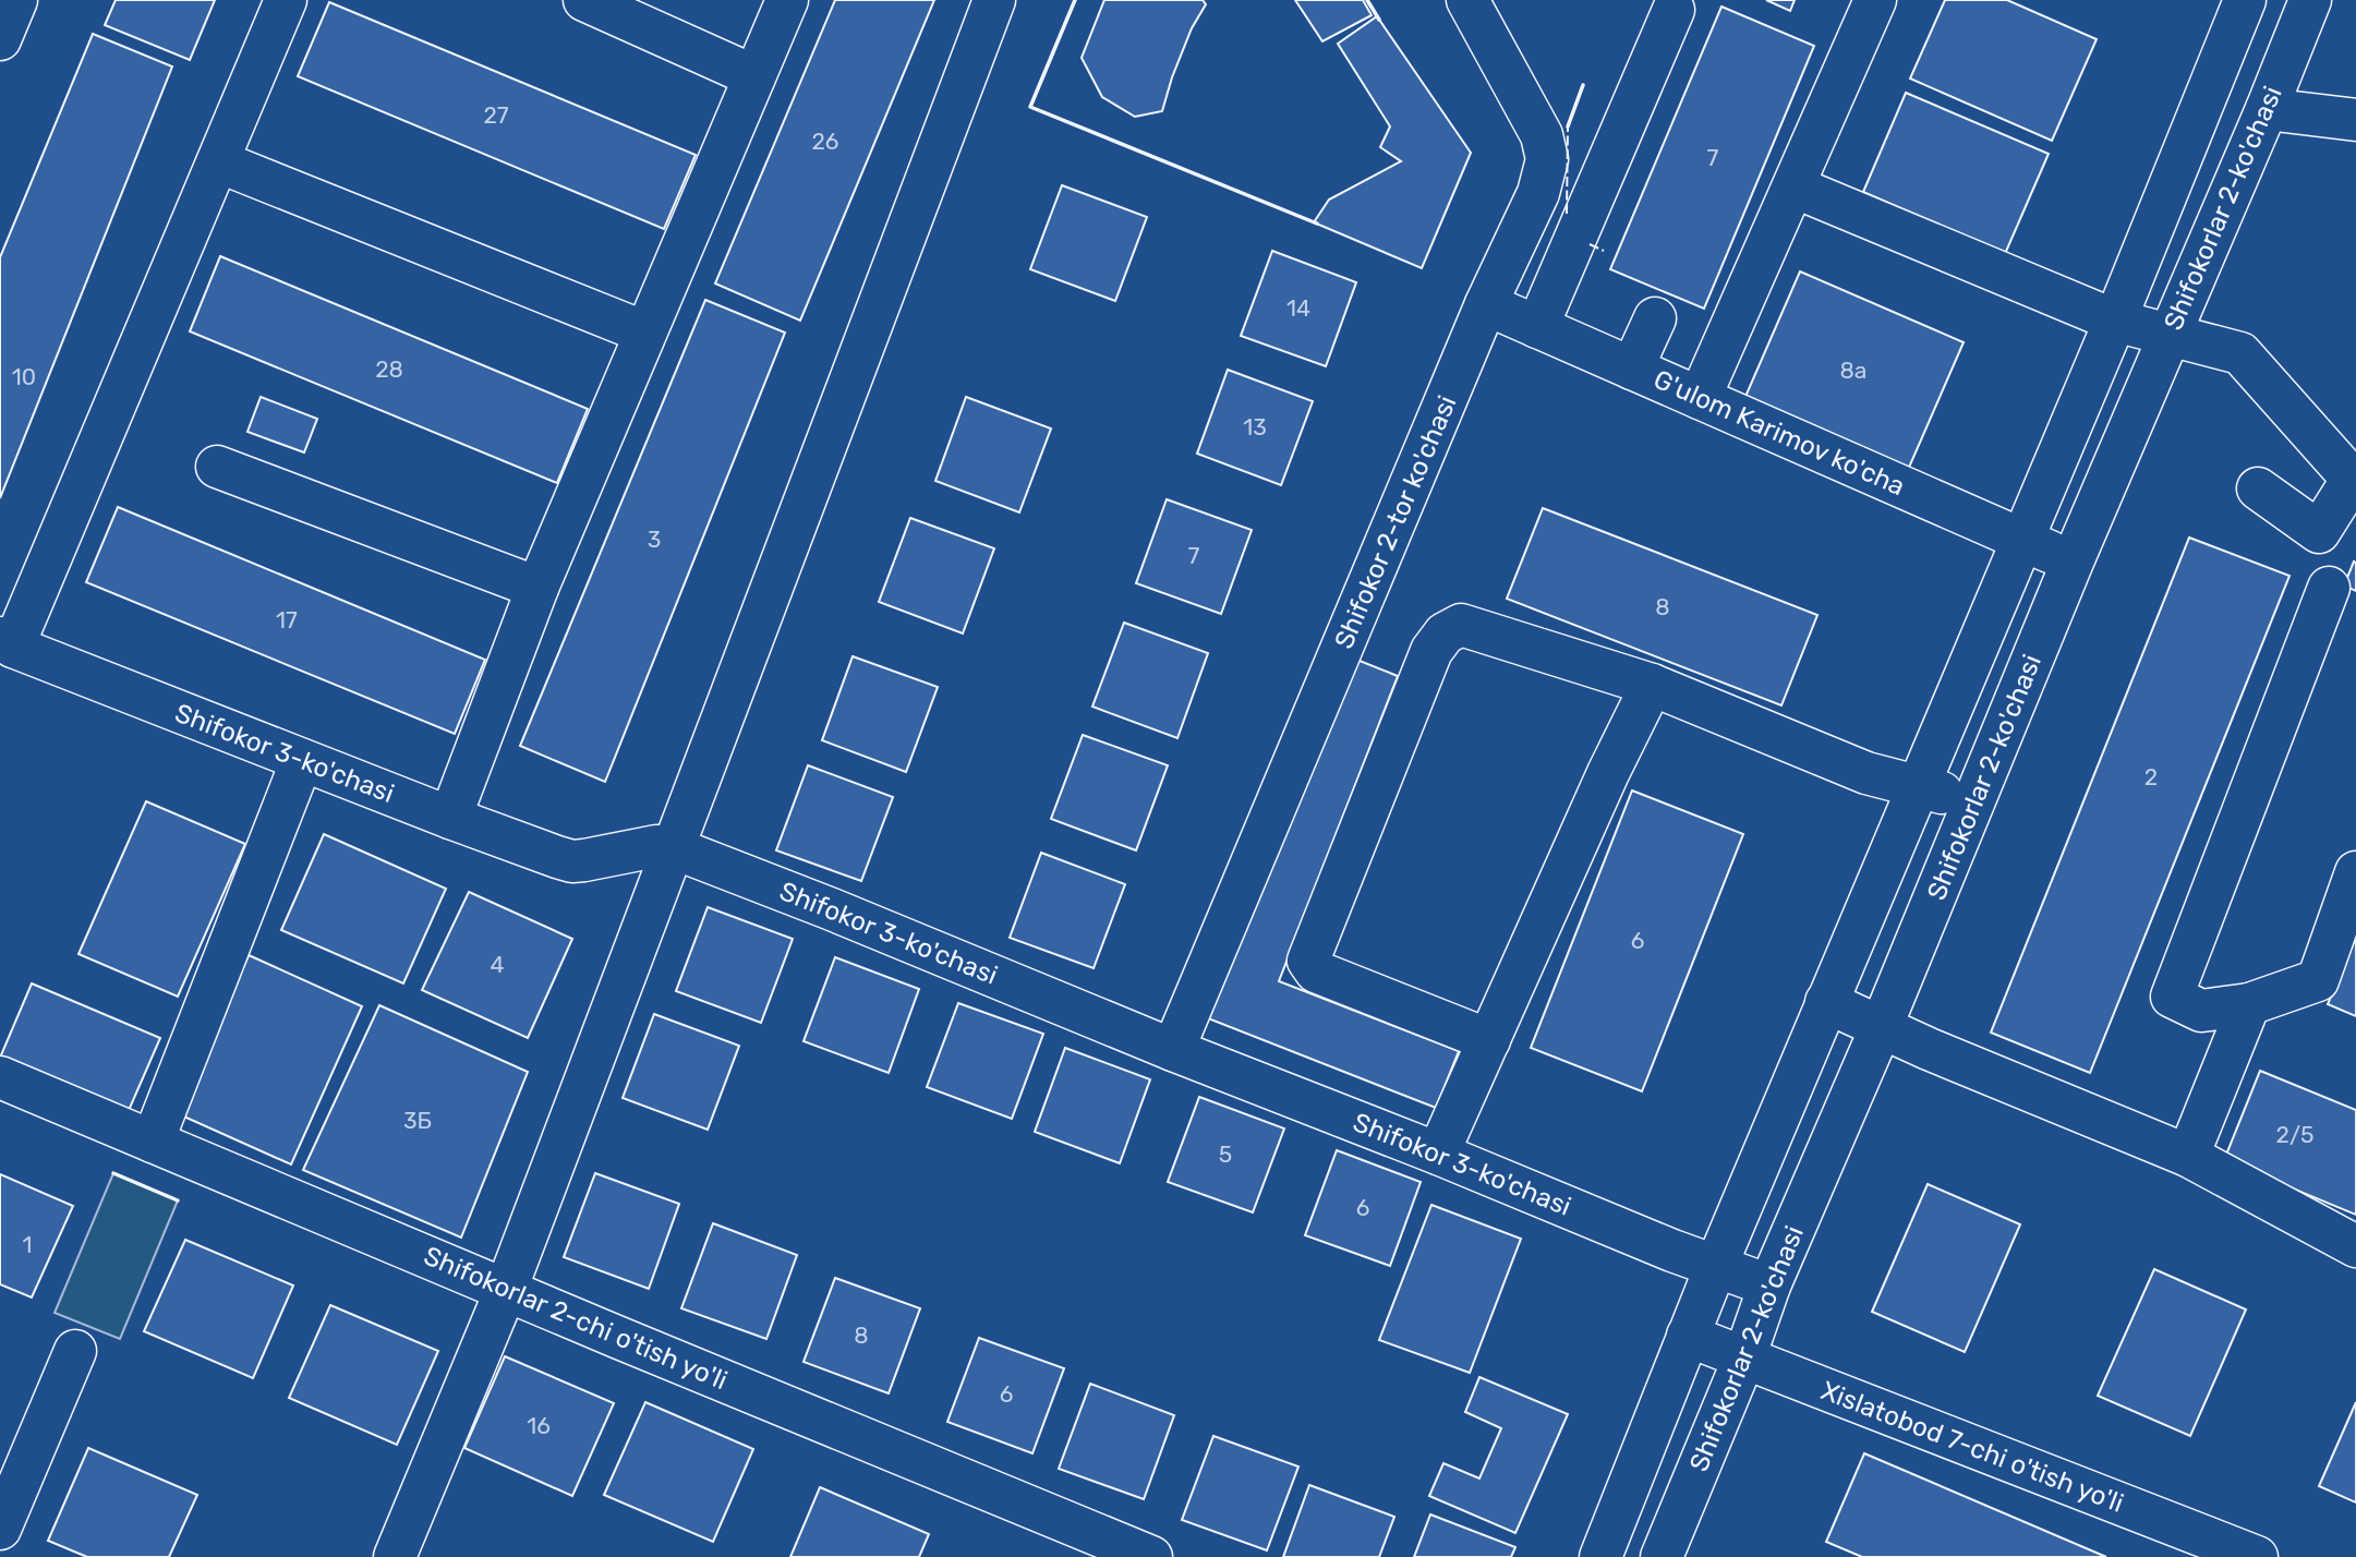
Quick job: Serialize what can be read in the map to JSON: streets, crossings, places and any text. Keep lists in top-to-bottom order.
{
  "streets": {
    "street": [
      "Shifokorlar 2-ko'chasi",
      "G'ulom Karimov ko'cha",
      "Shifokor 2-tor ko'chasi",
      "Shifokor 3-ko'chasi",
      "Shifokorlar 2-chi o'tish yo'li",
      "Xislatobod 7-chi o'tish yo'li"
    ]
  },
  "crossings": [
    ["Shifokorlar 2-ko'chasi", "G'ulom Karimov ko'cha"],
    ["Shifokorlar 2-ko'chasi", "Shifokor 3-ko'chasi"],
    ["Shifokorlar 2-ko'chasi", "Xislatobod 7-chi o'tish yo'li"],
    ["G'ulom Karimov ko'cha", "Shifokor 2-tor ko'chasi"],
    ["Shifokor 2-tor ko'chasi", "Shifokor 3-ko'chasi"]
  ],
  "house_numbers": [
    "27",
    "26",
    "7",
    "14",
    "28",
    "8a",
    "10",
    "13",
    "3",
    "7",
    "8",
    "17",
    "2",
    "6",
    "4",
    "3Б",
    "2/5",
    "5",
    "6",
    "1",
    "8",
    "6",
    "16"
  ]
}
